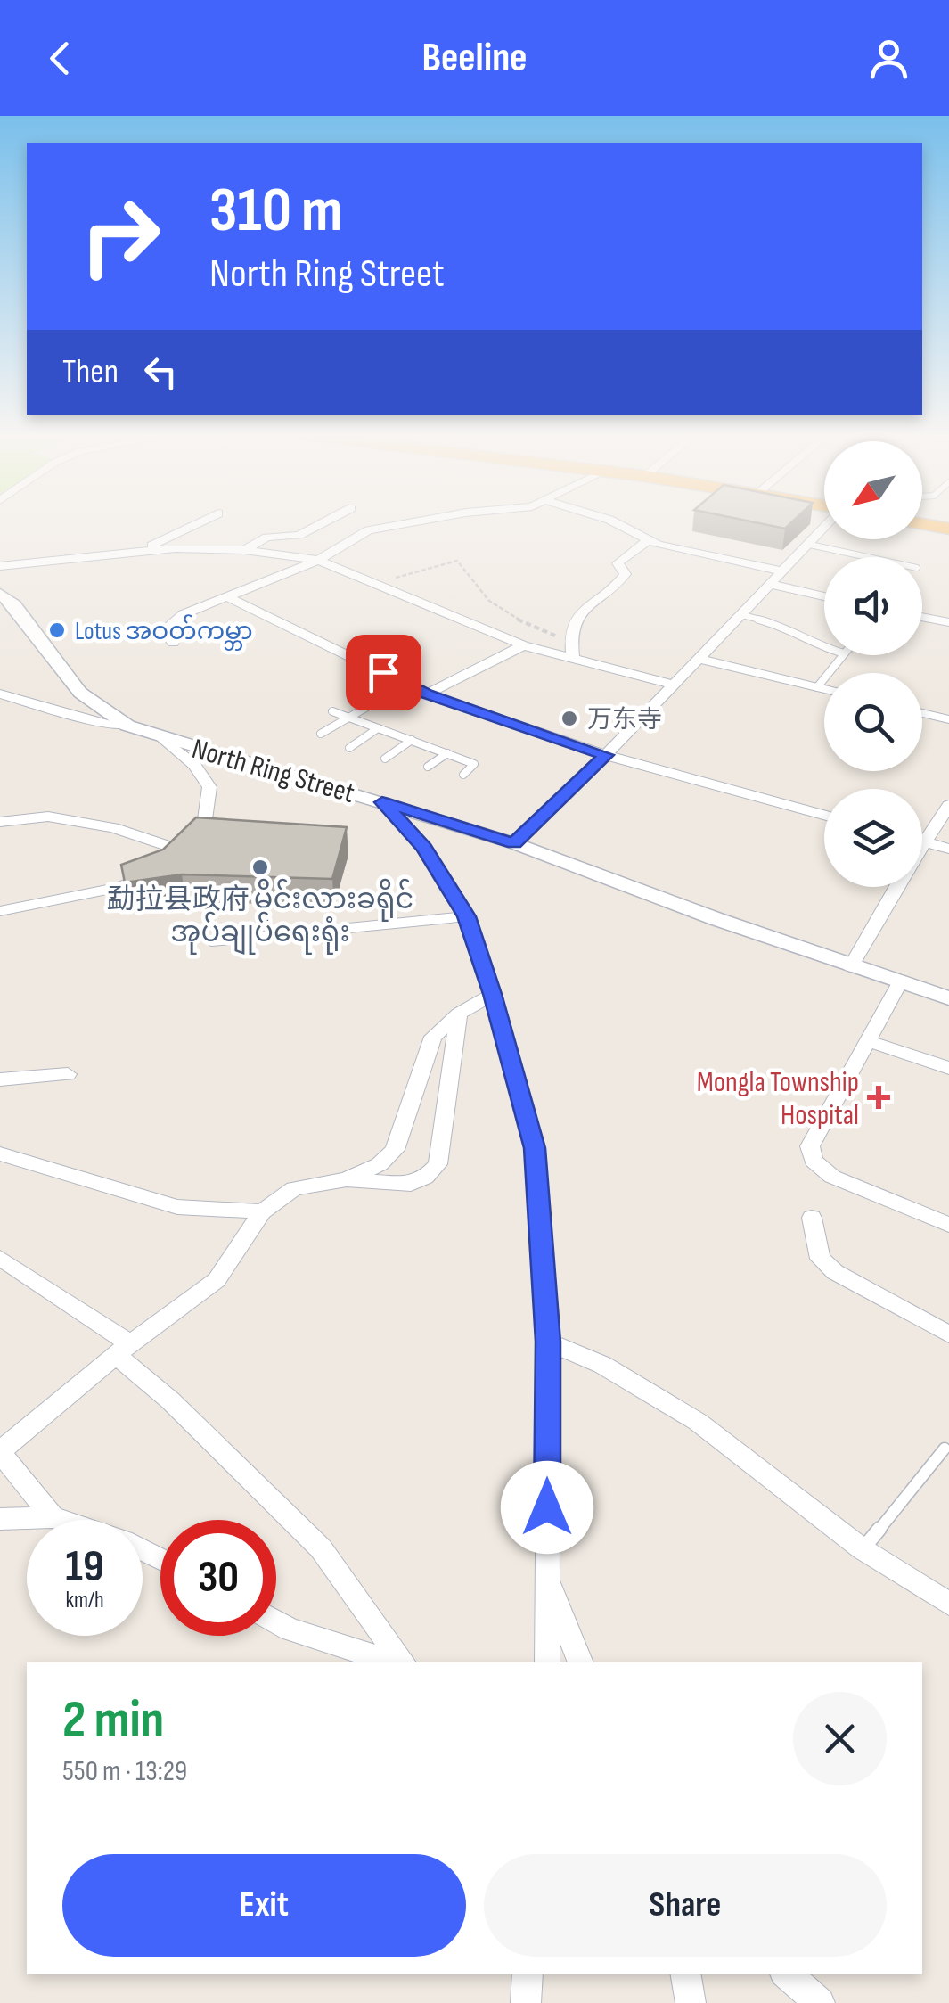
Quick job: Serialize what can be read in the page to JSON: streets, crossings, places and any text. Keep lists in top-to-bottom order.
{
  "streets": {
    "street": ["North Ring Street"]
  },
  "places": {
    "other": ["Lotus အဝတ်ကမ္ဘာ", "万东寺", "勐拉县政府 မိုင်းလားခရိုင် အုပ်ချုပ်ရေးရုံး"],
    "health": ["Mongla Township Hospital"]
  },
  "north": "bottom left",
  "page": {
    "header": "Beeline",
    "turn": ["310 m", "North Ring Street"],
    "then": "Then",
    "speed": "19 km/h",
    "limit": "30",
    "heading": ["2 min", "550 m · 13:29"],
    "buttons": ["Exit", "Share"]
  }
}
